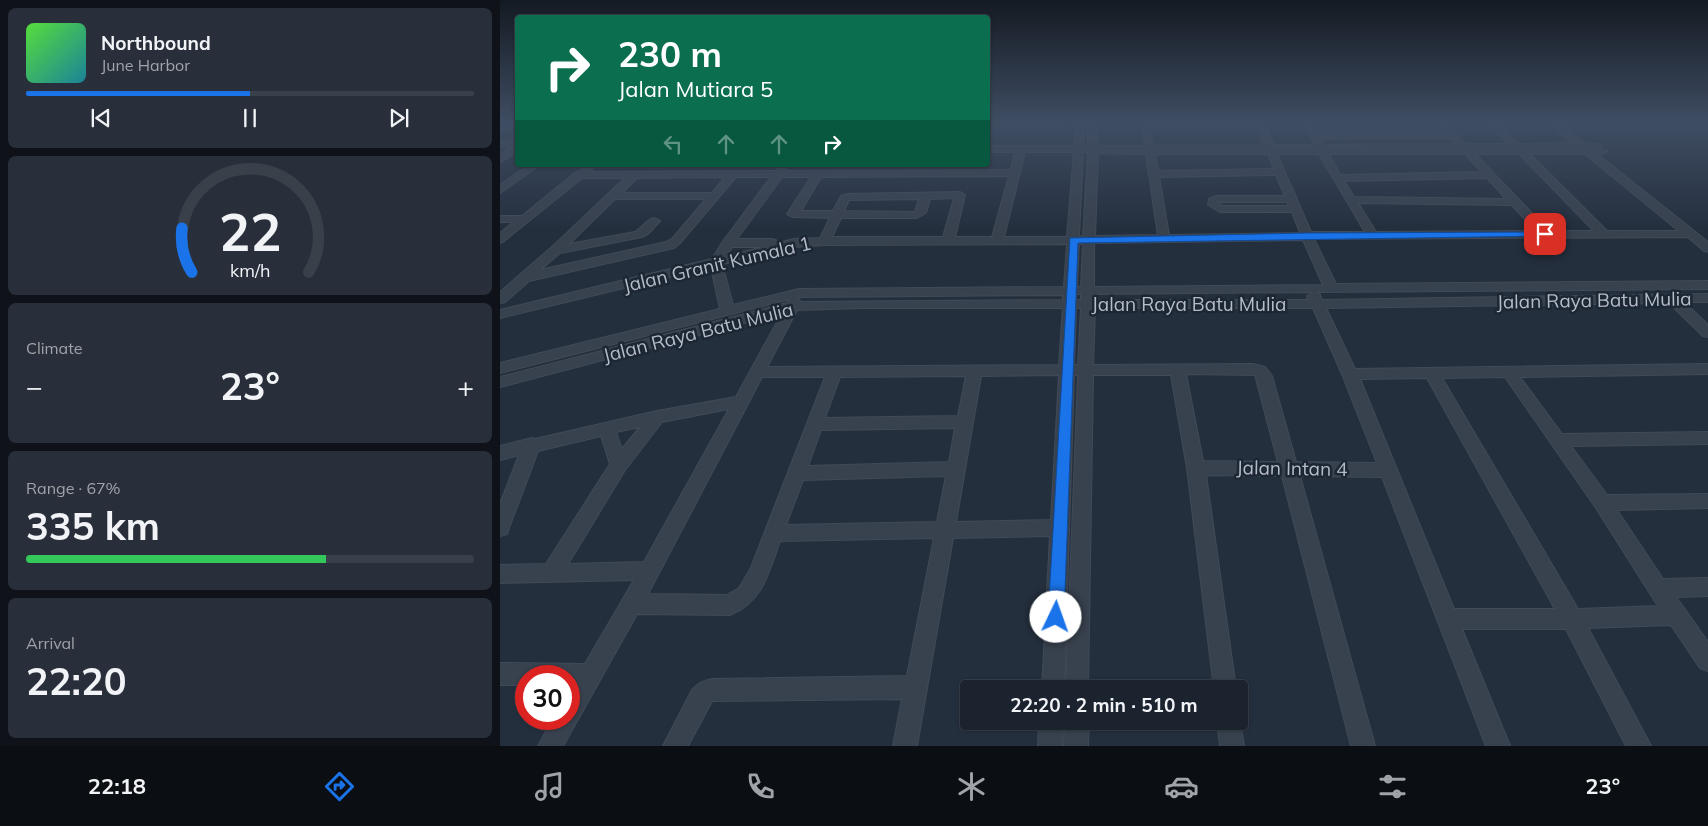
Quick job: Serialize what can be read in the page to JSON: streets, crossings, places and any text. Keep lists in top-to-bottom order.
{
  "streets": {
    "street": ["Jalan Granit Kumala 1", "Jalan Raya Batu Mulia", "Jalan Intan 4"]
  },
  "page": {
    "turn": ["230 m", "Jalan Mutiara 5"],
    "song": ["Northbound", "June Harbor"],
    "tile": [
      "Climate",
      ["Range · 67%", "335 km"],
      ["Arrival", "22:20"]
    ],
    "heat": ["−", "23°", "+"],
    "limit": "30",
    "trip": "22:20 · 2 min · 510 m",
    "tabs": ["22:18", "23°"],
    "gauge": ["22", "km/h"]
  }
}
